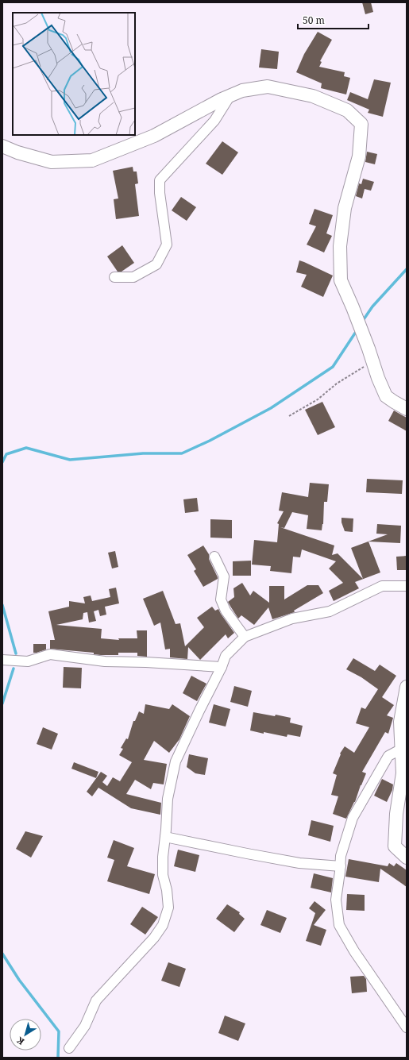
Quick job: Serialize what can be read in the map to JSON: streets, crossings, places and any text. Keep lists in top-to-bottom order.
{
  "scale_bar": "50 m",
  "north": "bottom left"
}
